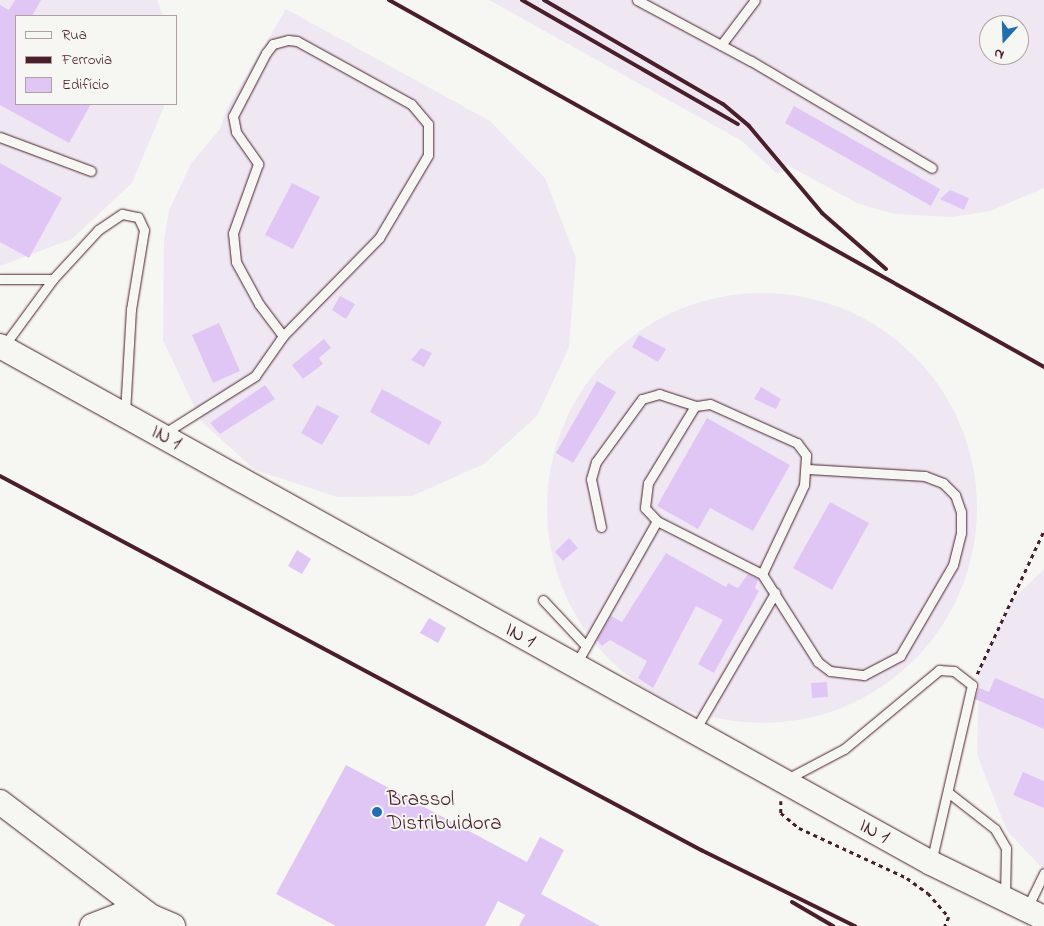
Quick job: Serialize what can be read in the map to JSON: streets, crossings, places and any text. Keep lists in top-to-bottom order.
{
  "streets": {
    "street": ["IN 1"]
  },
  "places": ["Brassol Distribuidora"],
  "legend": ["Rua", "Ferrovia", "Edifício"],
  "north": "bottom"
}
